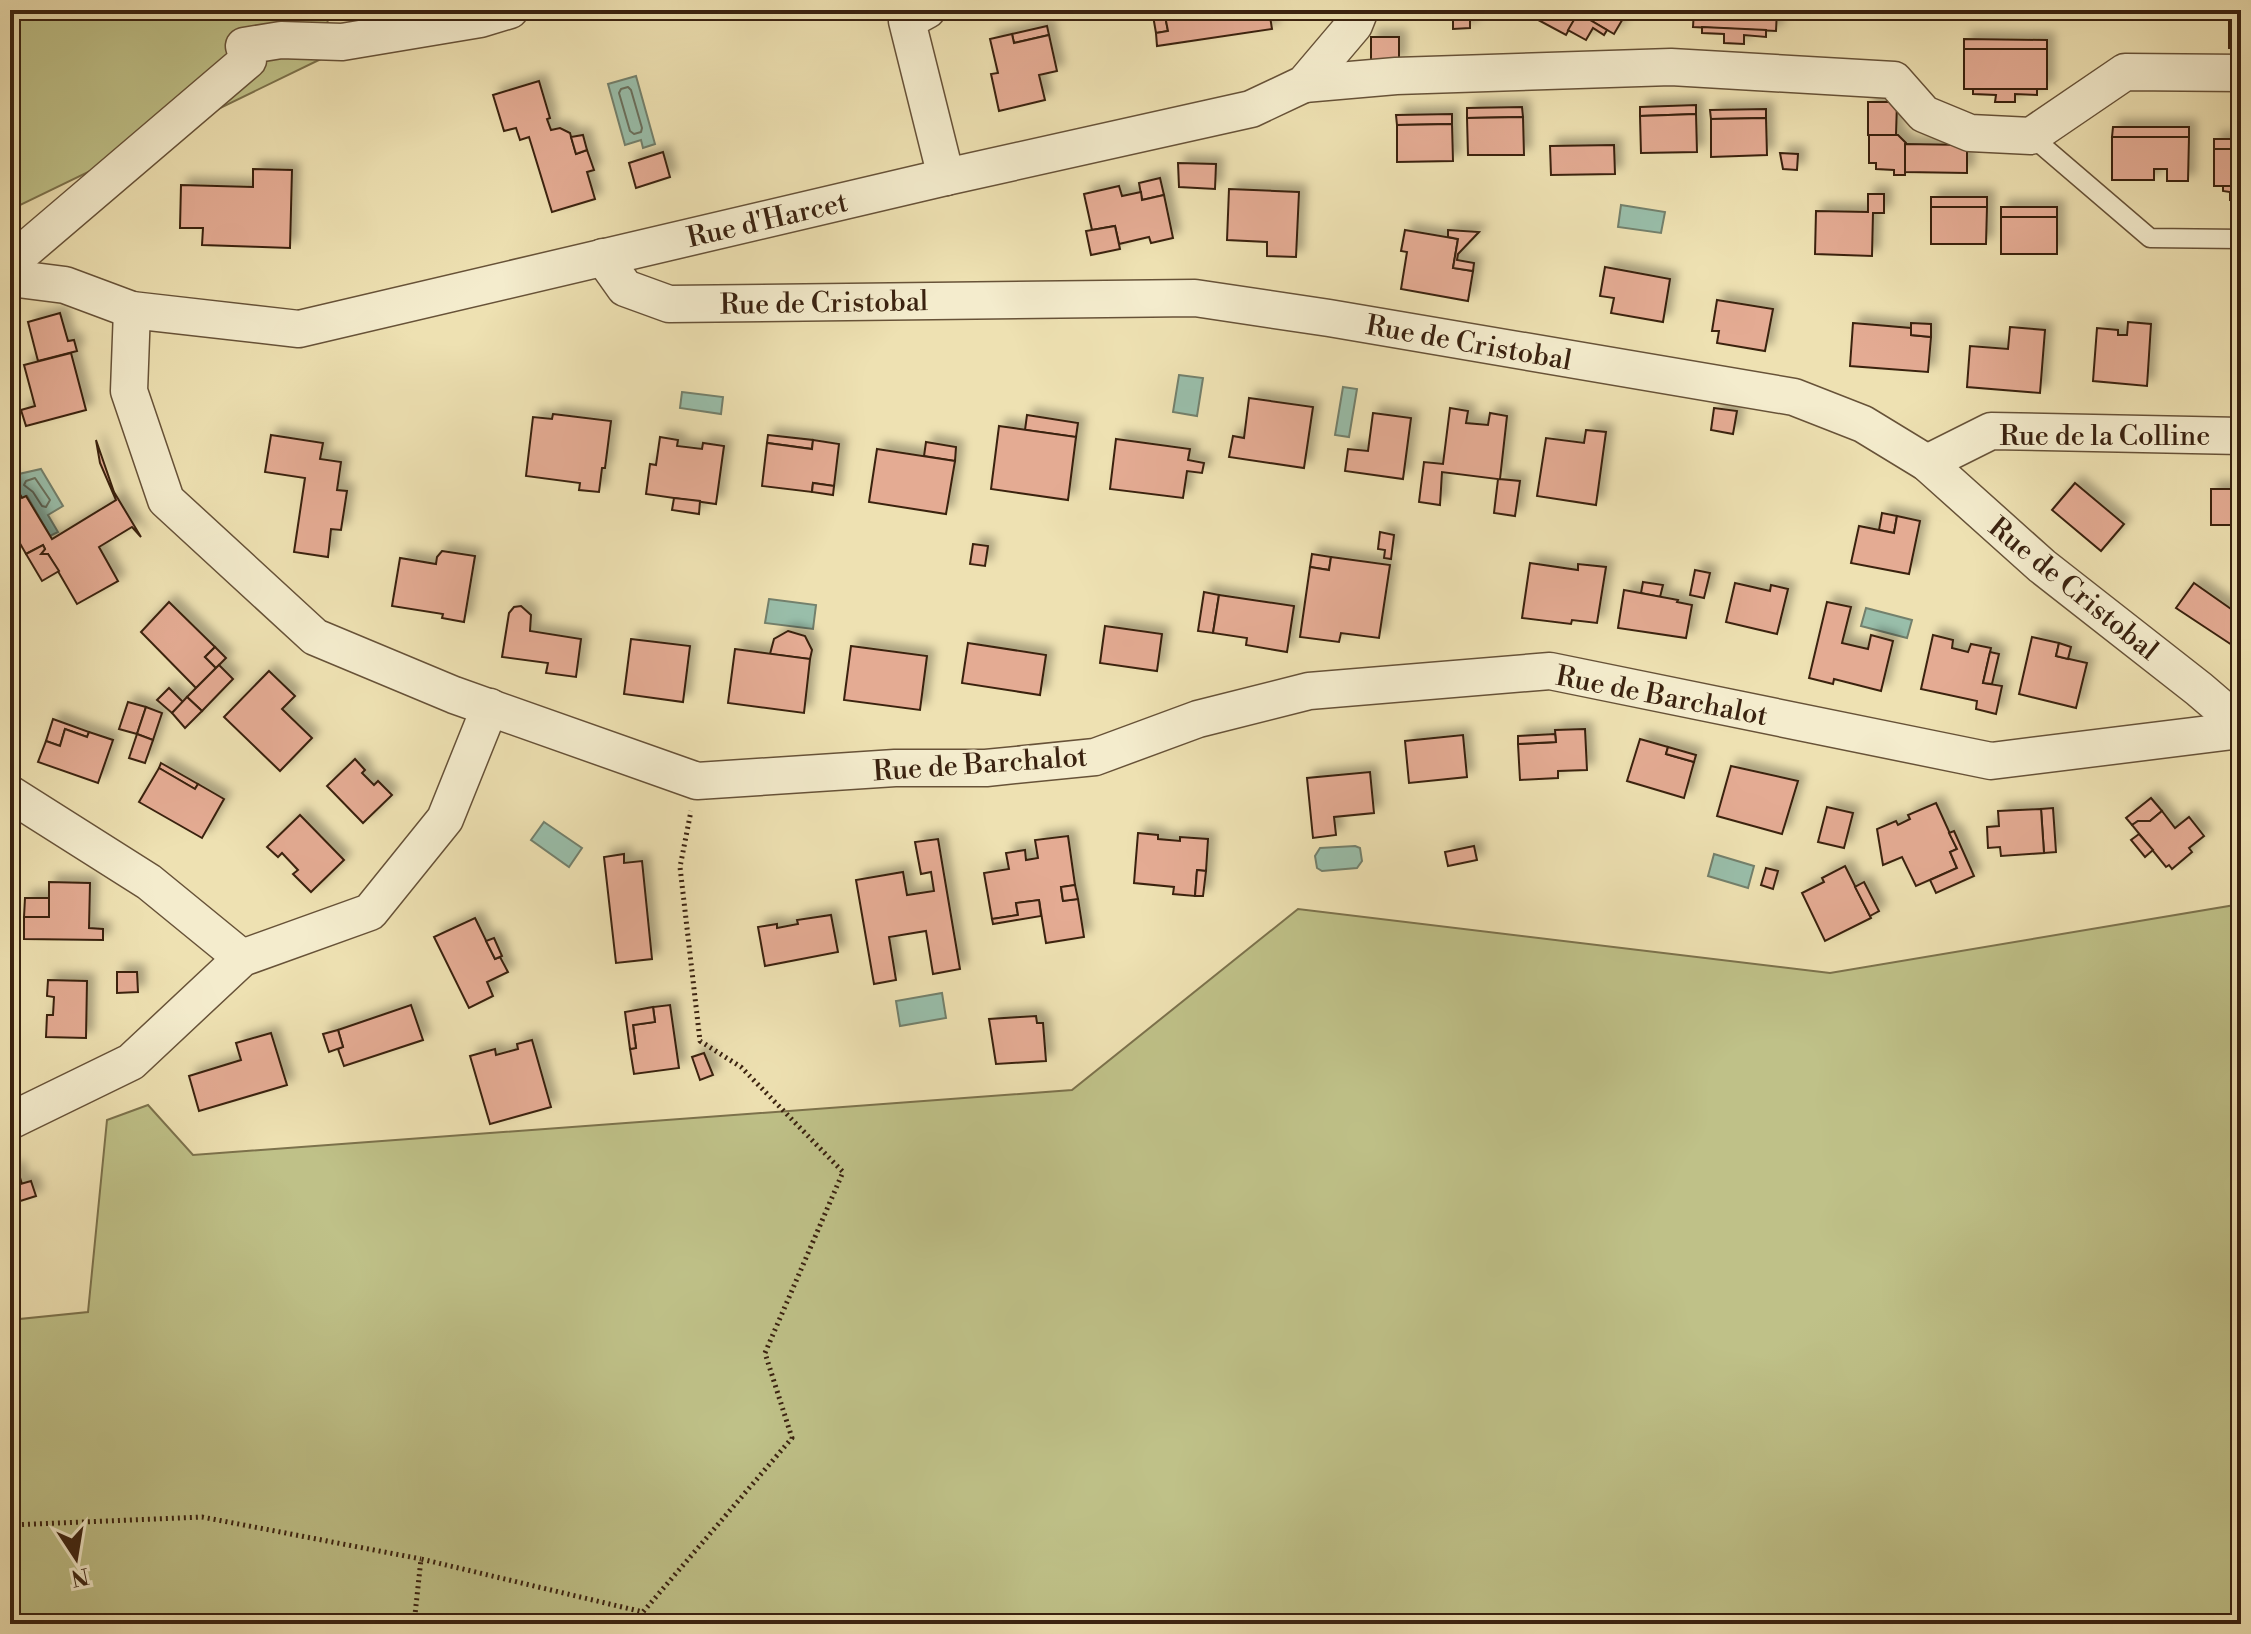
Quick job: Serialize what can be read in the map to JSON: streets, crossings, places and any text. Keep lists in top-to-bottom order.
{
  "streets": {
    "street": [
      "Rue d'Harcet",
      "Rue de Cristobal",
      "Rue de la Colline",
      "Rue de Barchalot"
    ]
  },
  "crossings": [
    ["Rue d'Harcet", "Rue de Cristobal"],
    ["Rue d'Harcet", "Rue de Barchalot"],
    ["Rue de Cristobal", "Rue de la Colline"],
    ["Rue de Cristobal", "Rue de Barchalot"]
  ],
  "north": "bottom"
}
